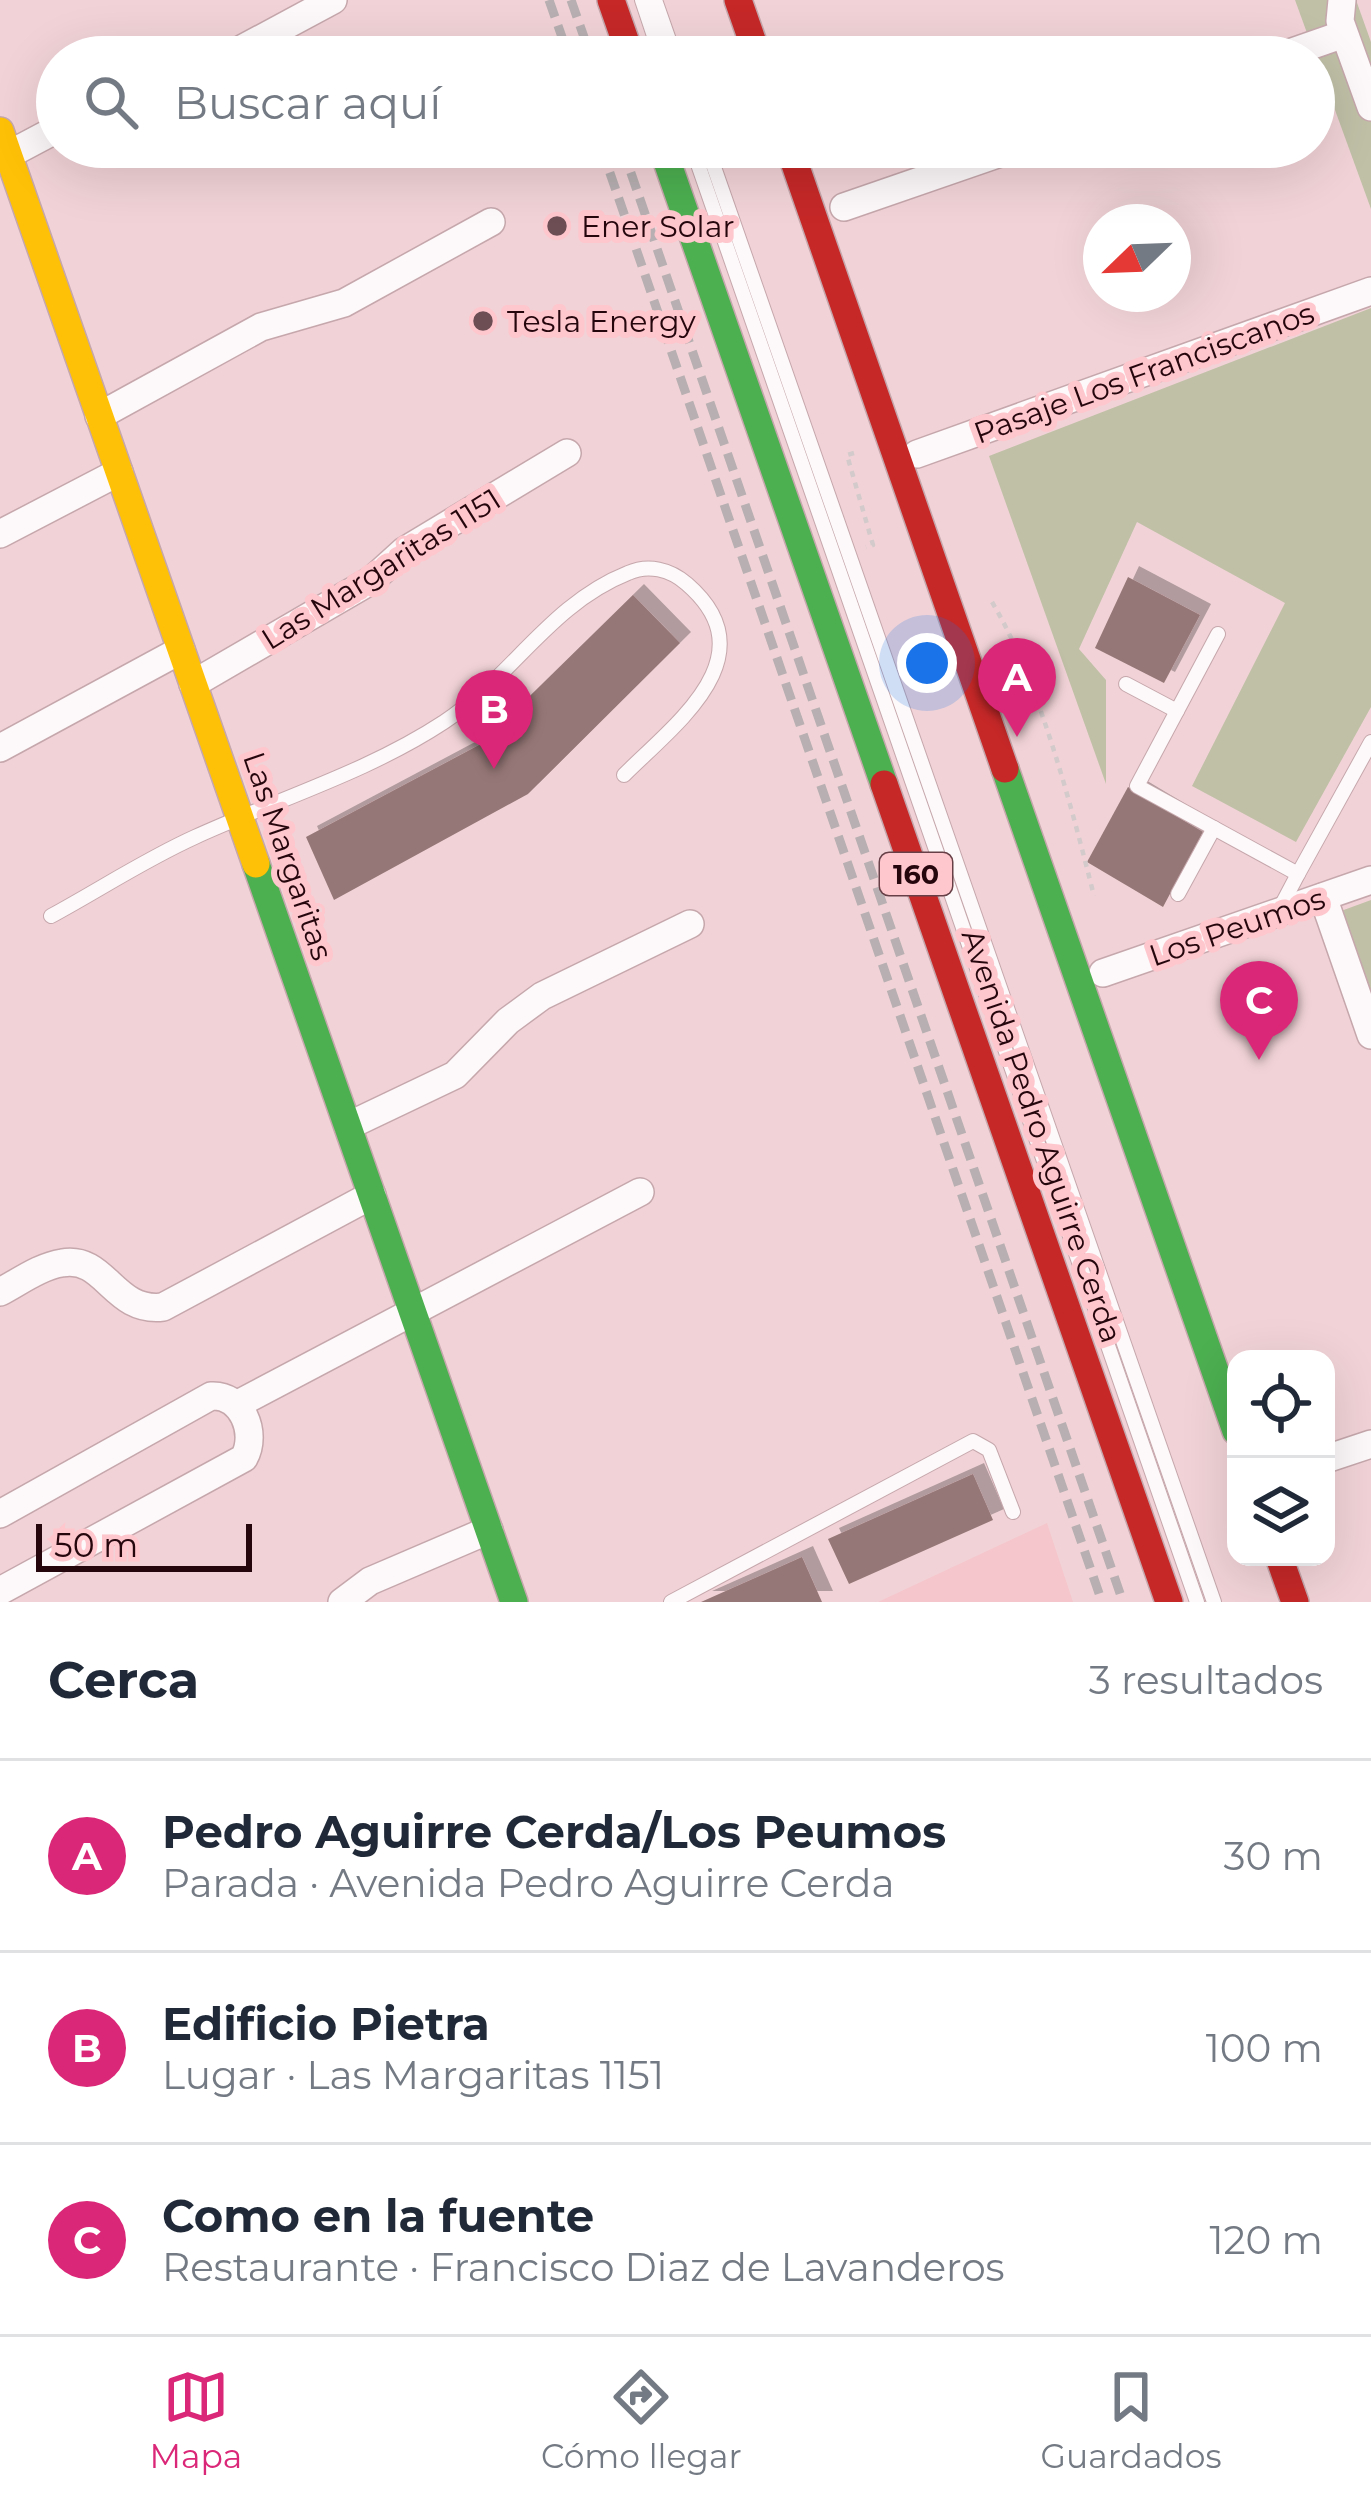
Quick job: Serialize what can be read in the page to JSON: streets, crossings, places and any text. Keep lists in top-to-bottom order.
{
  "streets": {
    "main road": ["Las Margaritas", "160", "Avenida Pedro Aguirre Cerda"],
    "street": ["Pasaje Los Franciscanos", "Las Margaritas 1151", "Los Peumos"]
  },
  "crossings": [
    ["Las Margaritas 1151", "Las Margaritas"]
  ],
  "places": ["Ener Solar", "Tesla Energy"],
  "scale_bar": "50 m",
  "north": "bottom left",
  "page": {
    "search": "Buscar aquí",
    "pins": ["A", "B", "C"],
    "scale": "50 m",
    "heading": ["Cerca", "3 resultados"],
    "list": [
      {
        "mark": "A",
        "name": "Pedro Aguirre Cerda/Los Peumos",
        "note": "Parada · Avenida Pedro Aguirre Cerda",
        "value": "30 m"
      },
      {
        "mark": "B",
        "name": "Edificio Pietra",
        "note": "Lugar · Las Margaritas 1151",
        "value": "100 m"
      },
      {
        "mark": "C",
        "name": "Como en la fuente",
        "note": "Restaurante · Francisco Diaz de Lavanderos",
        "value": "120 m"
      }
    ],
    "nav": ["Mapa", "Cómo llegar", "Guardados"]
  }
}
